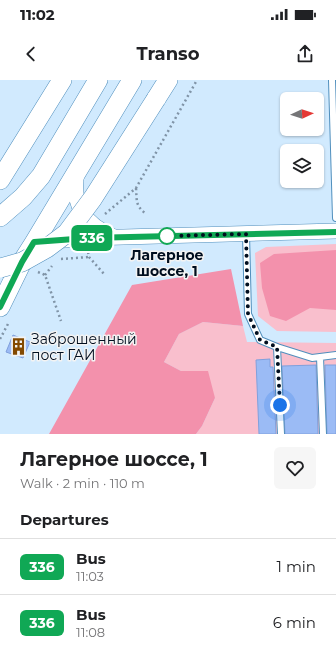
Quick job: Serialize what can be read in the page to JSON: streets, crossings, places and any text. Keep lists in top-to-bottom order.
{
  "places": {
    "other": ["Лагерное шоссе, 1"],
    "building": ["Заброшенный пост ГАИ"]
  },
  "lines": ["bus line 336"],
  "north": "right",
  "page": {
    "status": "11:02",
    "header": "Transo",
    "on_map": "336",
    "heading": [
      ["Лагерное шоссе, 1", "Walk · 2 min · 110 m"],
      "Departures"
    ],
    "list": [
      {
        "mark": "336",
        "name": "Bus",
        "note": "11:03",
        "value": "1 min"
      },
      {
        "mark": "336",
        "name": "Bus",
        "note": "11:08",
        "value": "6 min"
      }
    ]
  }
}
